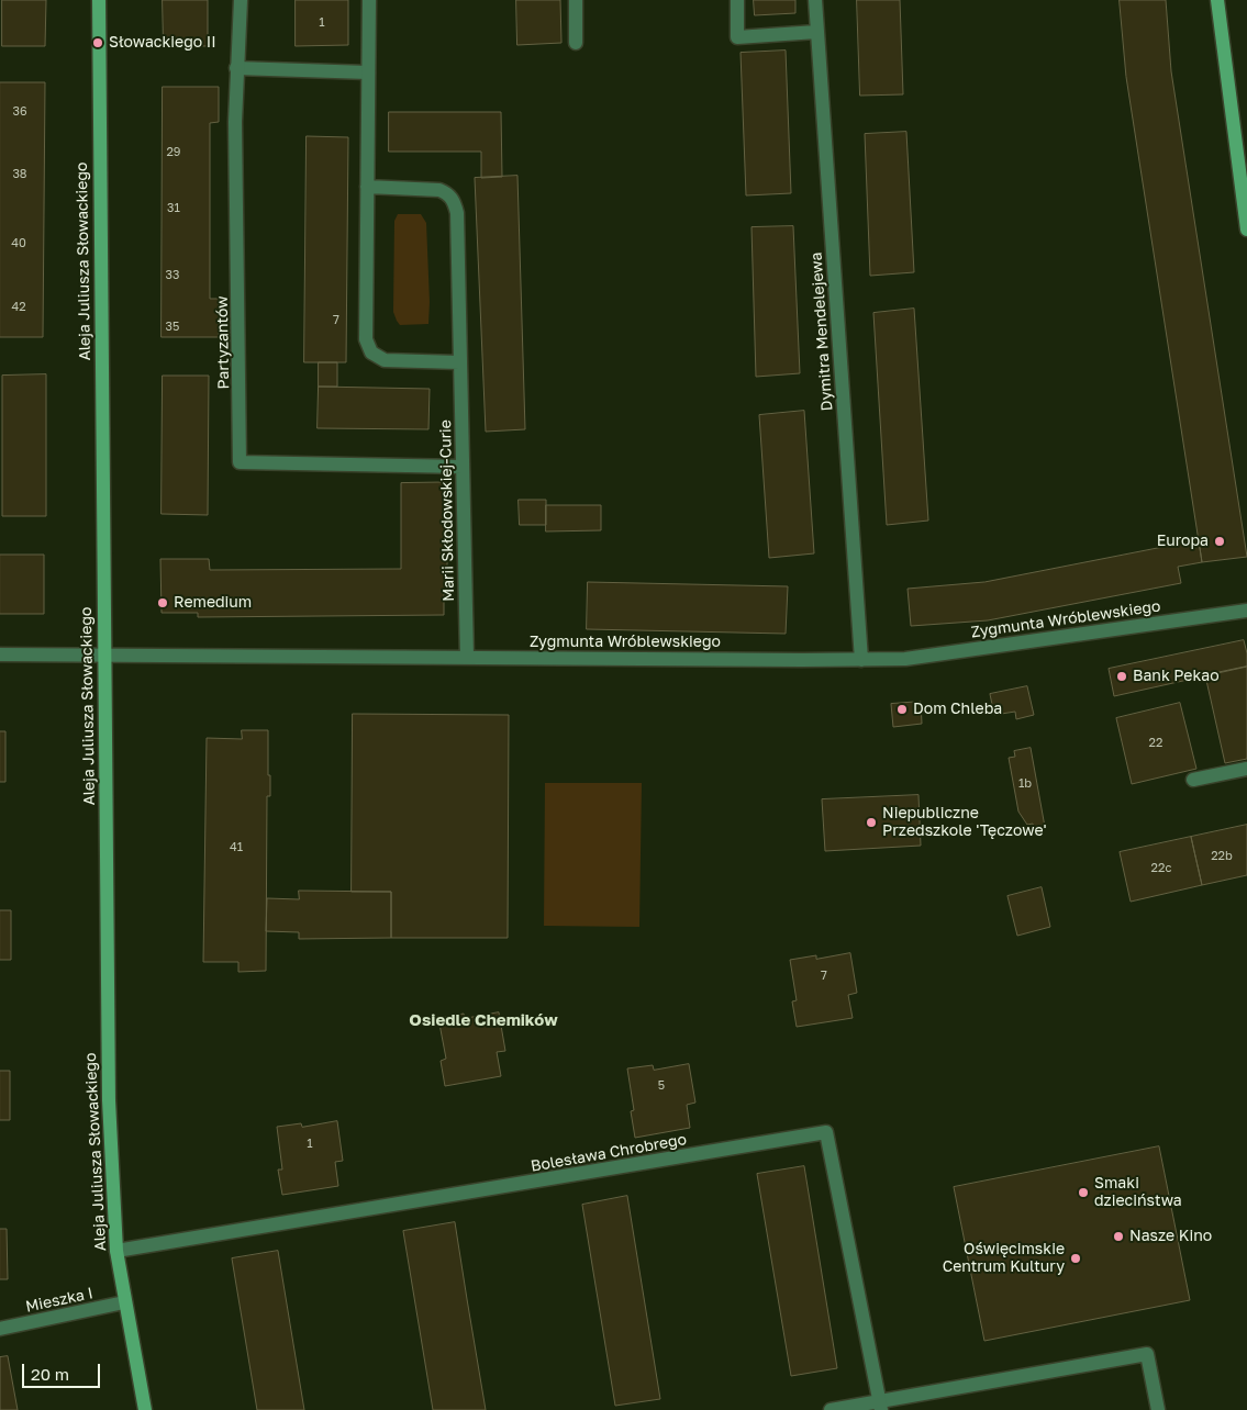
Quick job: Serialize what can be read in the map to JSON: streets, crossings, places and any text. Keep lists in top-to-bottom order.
{
  "streets": {
    "street": [
      "Aleja Juliusza Słowackiego",
      "Dymitra Mendelejewa",
      "Partyzantów",
      "Marii Skłodowskiej-Curie",
      "Zygmunta Wróblewskiego",
      "Bolesława Chrobrego",
      "Mieszka I"
    ]
  },
  "crossings": [
    ["Aleja Juliusza Słowackiego", "Zygmunta Wróblewskiego"],
    ["Aleja Juliusza Słowackiego", "Bolesława Chrobrego"],
    ["Aleja Juliusza Słowackiego", "Mieszka I"],
    ["Dymitra Mendelejewa", "Zygmunta Wróblewskiego"],
    ["Partyzantów", "Marii Skłodowskiej-Curie"],
    ["Marii Skłodowskiej-Curie", "Zygmunta Wróblewskiego"]
  ],
  "districts": ["Osiedle Chemików"],
  "places": [
    "Słowackiego II",
    "Europa",
    "Remedium",
    "Bank Pekao",
    "Dom Chleba",
    "Niepubliczne Przedszkole 'Tęczowe'",
    "Smaki dzieciństwa",
    "Nasze Kino",
    "Oświęcimskie Centrum Kultury"
  ],
  "house_numbers": [
    "1",
    "36",
    "29",
    "38",
    "31",
    "40",
    "33",
    "42",
    "7",
    "35",
    "22",
    "1b",
    "41",
    "22b",
    "22c",
    "7",
    "5",
    "1"
  ],
  "scale_bar": "20 m"
}
